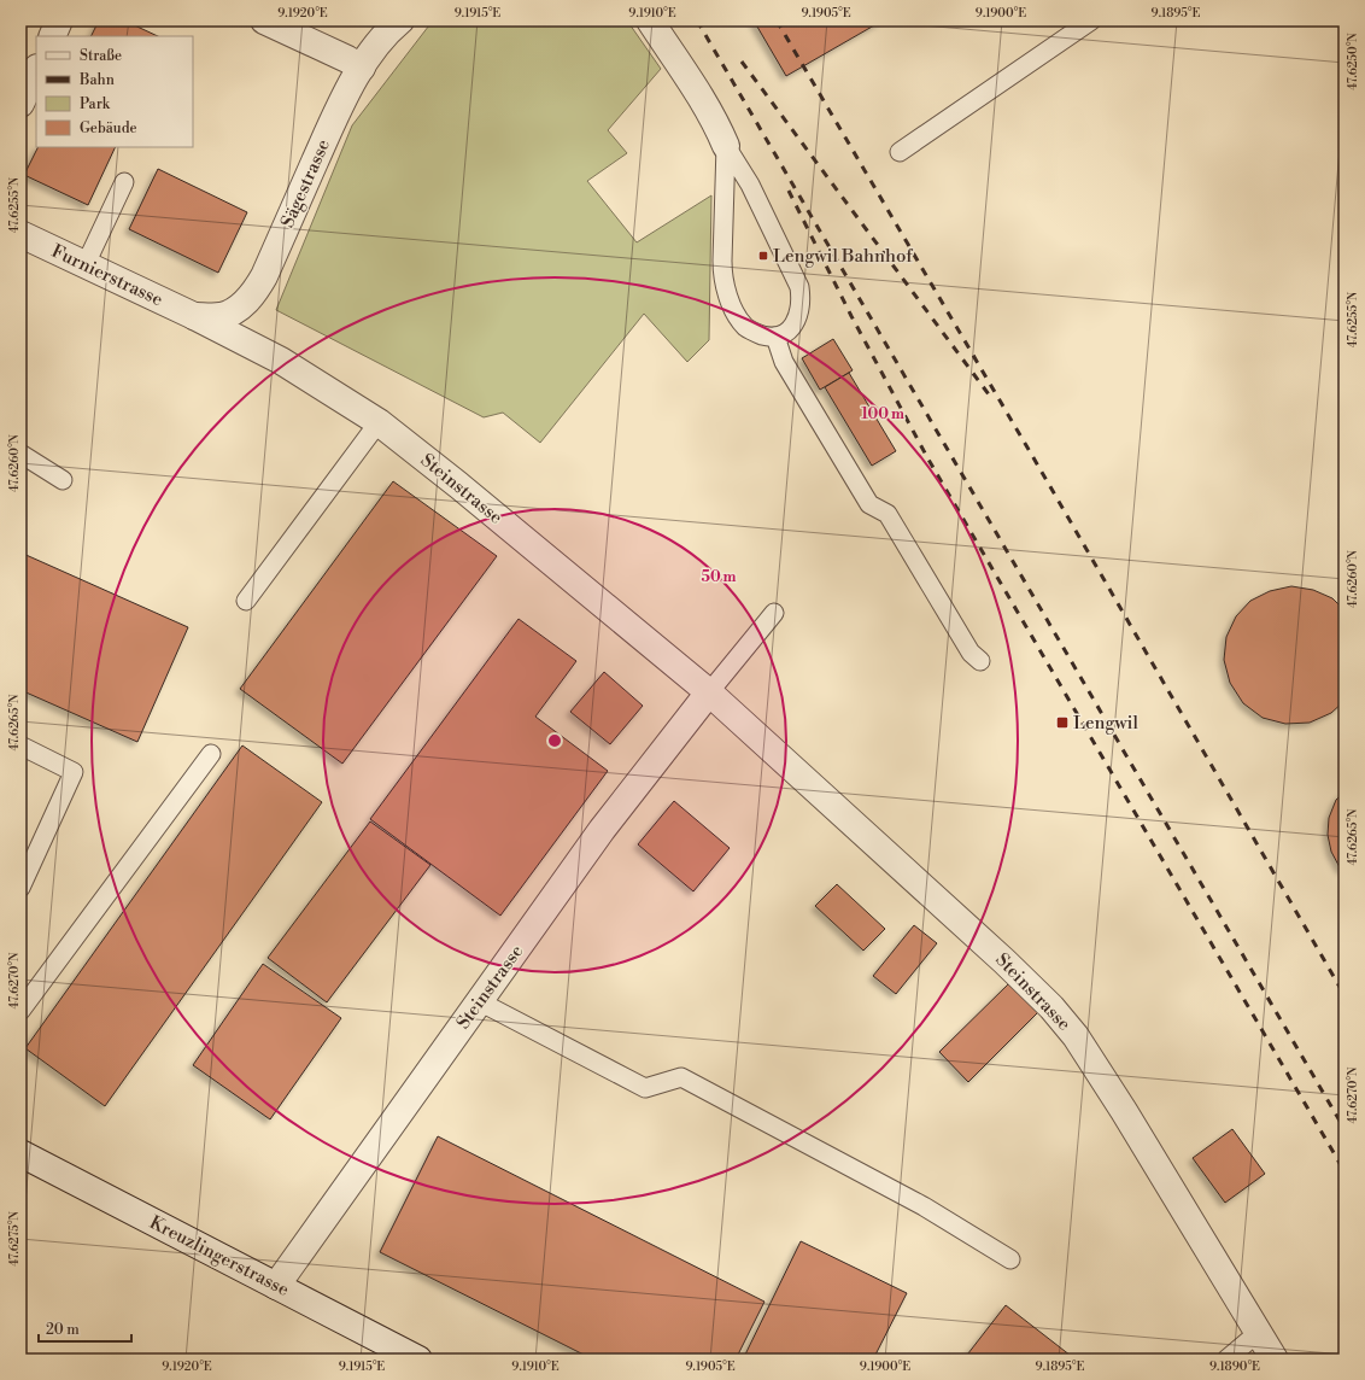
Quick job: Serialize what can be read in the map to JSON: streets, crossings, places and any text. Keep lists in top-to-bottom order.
{
  "streets": {
    "street": [
      "Sägestrasse",
      "Furnierstrasse",
      "Steinstrasse",
      "Kreuzlingerstrasse"
    ]
  },
  "crossings": [
    ["Sägestrasse", "Furnierstrasse"],
    ["Sägestrasse", "Steinstrasse"],
    ["Furnierstrasse", "Steinstrasse"],
    ["Steinstrasse", "Kreuzlingerstrasse"]
  ],
  "places": {
    "transit": ["Lengwil Bahnhof", "Lengwil"]
  },
  "legend": [
    "Straße",
    "Bahn",
    "Park",
    "Gebäude"
  ],
  "scale_bar": "20 m",
  "coordinates": [
    "9.1920°E",
    "9.1915°E",
    "9.1910°E",
    "9.1905°E",
    "9.1900°E",
    "9.1895°E",
    "47.6250°N",
    "47.6255°N",
    "47.6260°N",
    "47.6265°N",
    "47.6270°N",
    "47.6275°N",
    "9.1890°E"
  ],
  "rings": ["100 m", "50 m"]
}
